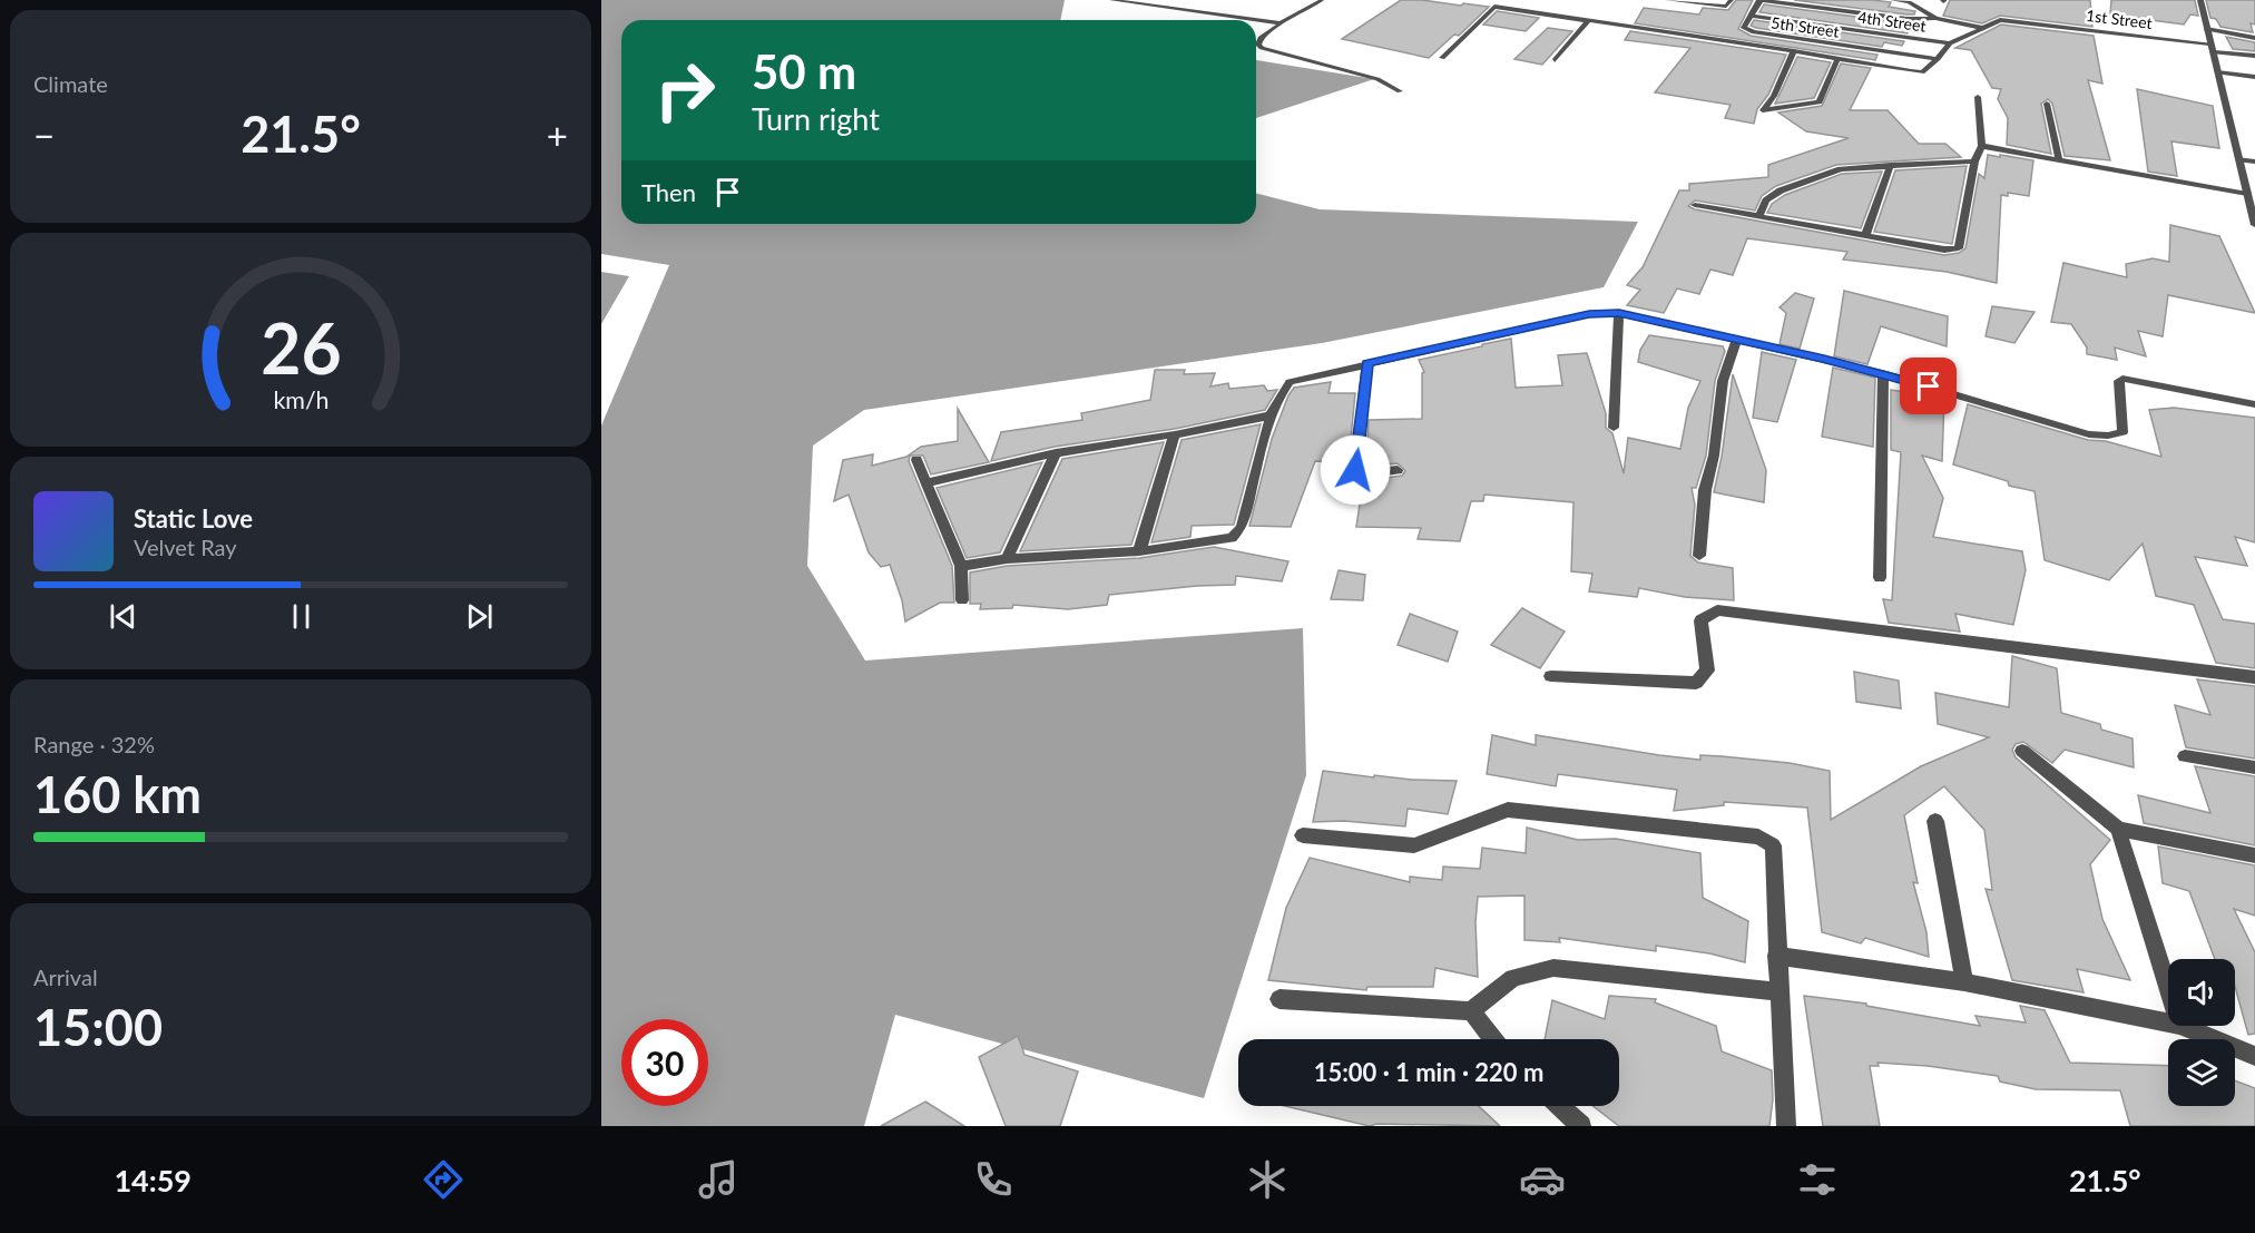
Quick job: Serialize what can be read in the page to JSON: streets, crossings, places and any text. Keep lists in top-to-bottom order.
{
  "streets": {
    "street": ["1st Street", "4th Street", "5th Street"]
  },
  "crossings": [
    ["1st Street", "4th Street"],
    ["1st Street", "5th Street"],
    ["4th Street", "5th Street"]
  ],
  "page": {
    "tile": [
      "Climate",
      ["Range · 32%", "160 km"],
      ["Arrival", "15:00"]
    ],
    "turn": ["50 m", "Turn right"],
    "heat": ["−", "21.5°", "+"],
    "then": "Then",
    "song": ["Static Love", "Velvet Ray"],
    "limit": "30",
    "trip": "15:00 · 1 min · 220 m",
    "tabs": ["14:59", "21.5°"],
    "gauge": ["26", "km/h"]
  }
}
